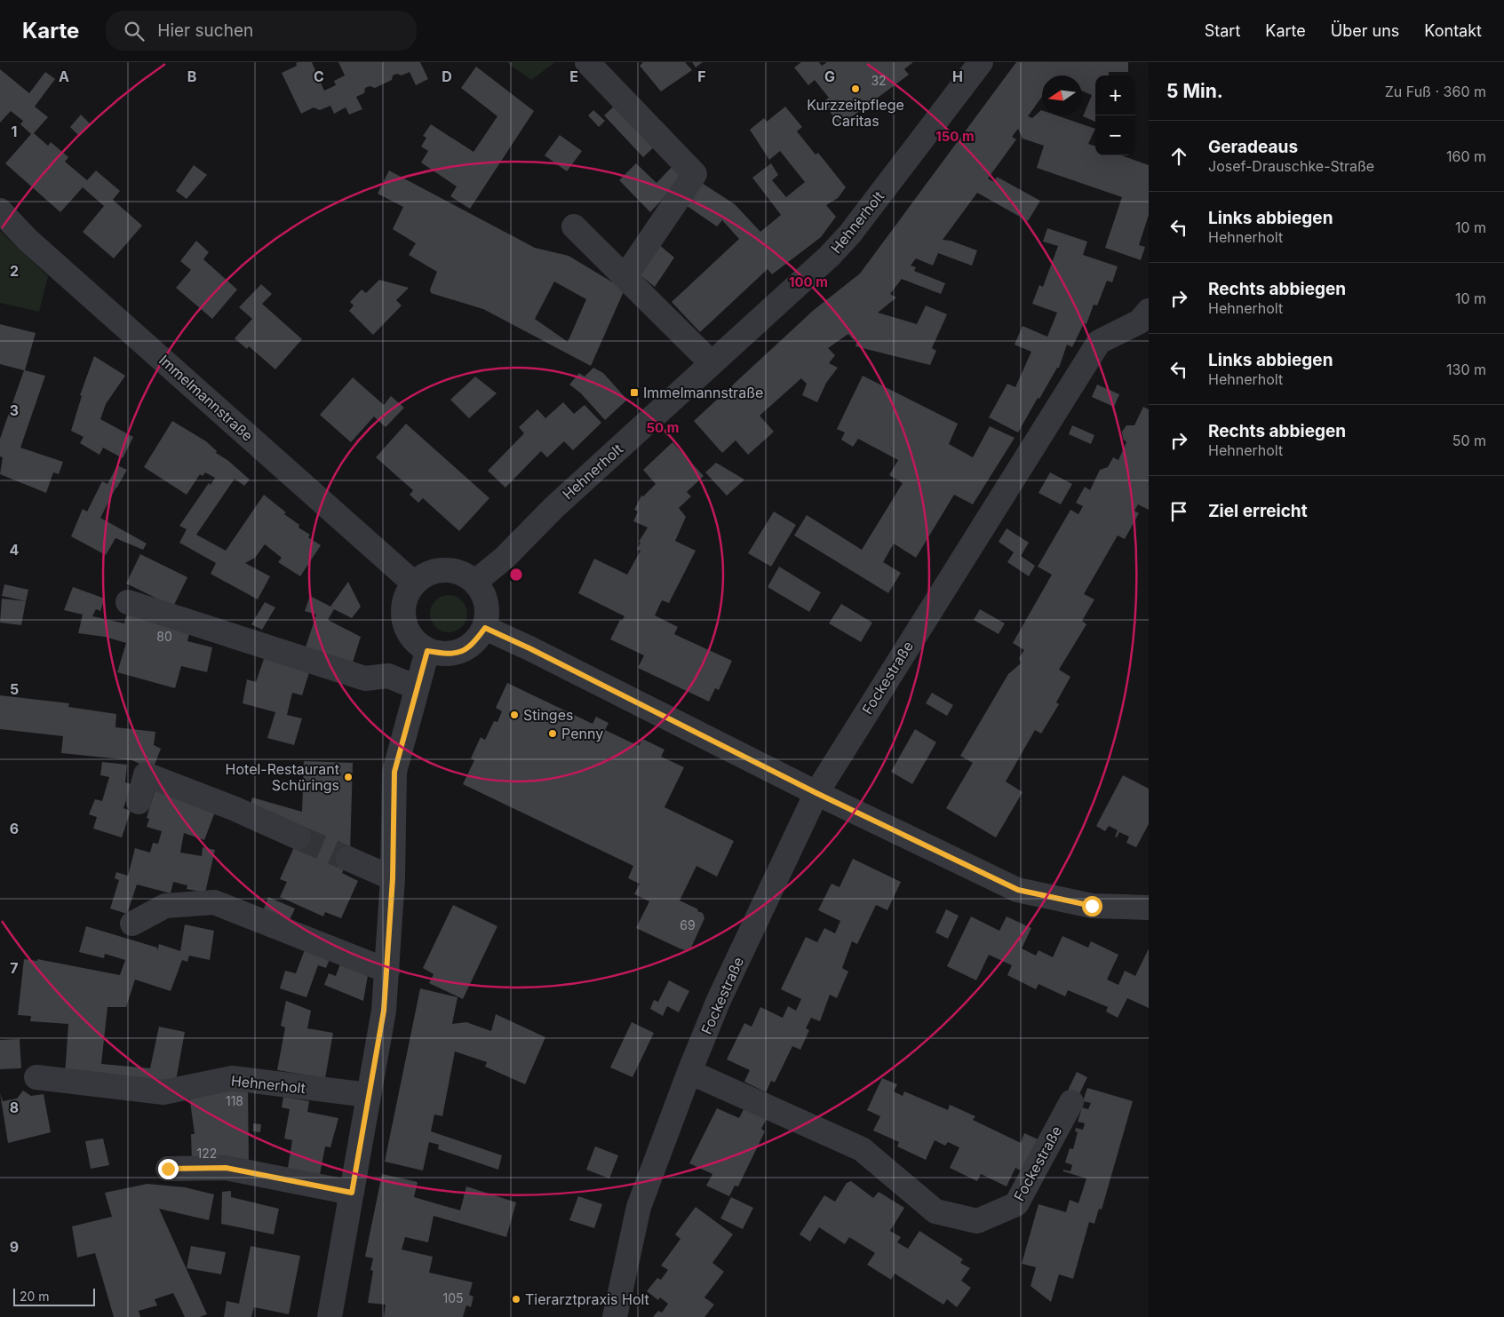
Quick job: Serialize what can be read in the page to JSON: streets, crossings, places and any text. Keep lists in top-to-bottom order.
{
  "streets": {
    "street": ["Hehnerholt", "Immelmannstraße", "Fockestraße"]
  },
  "crossings": [
    ["Hehnerholt", "Immelmannstraße"]
  ],
  "places": {
    "other": [
      "Kurzzeitpflege Caritas",
      "Stinges",
      "Penny",
      "Hotel-Restaurant Schürings",
      "Tierarztpraxis Holt"
    ],
    "transit": ["Immelmannstraße"]
  },
  "house_numbers": [
    "32",
    "80",
    "69",
    "118",
    "122",
    "105"
  ],
  "scale_bar": "20 m",
  "north": "left",
  "page": {
    "header": "Karte",
    "search": "Hier suchen",
    "nav": [
      "Start",
      "Karte",
      "Über uns",
      "Kontakt"
    ],
    "heading": ["5 Min.", "Zu Fuß · 360 m"],
    "map_buttons": ["+", "−"],
    "list": [
      ["Geradeaus", "Josef-Drauschke-Straße", "160 m"],
      ["Links abbiegen", "Hehnerholt", "10 m"],
      ["Rechts abbiegen", "Hehnerholt", "10 m"],
      ["Links abbiegen", "Hehnerholt", "130 m"],
      ["Rechts abbiegen", "Hehnerholt", "50 m"],
      "Ziel erreicht"
    ],
    "scale": "20 m"
  },
  "grid": {
    "columns": [
      "A",
      "B",
      "C",
      "D",
      "E",
      "F",
      "G",
      "H"
    ],
    "rows": [
      "1",
      "2",
      "3",
      "4",
      "5",
      "6",
      "7",
      "8",
      "9"
    ]
  },
  "rings": ["150 m", "100 m", "50 m"]
}
